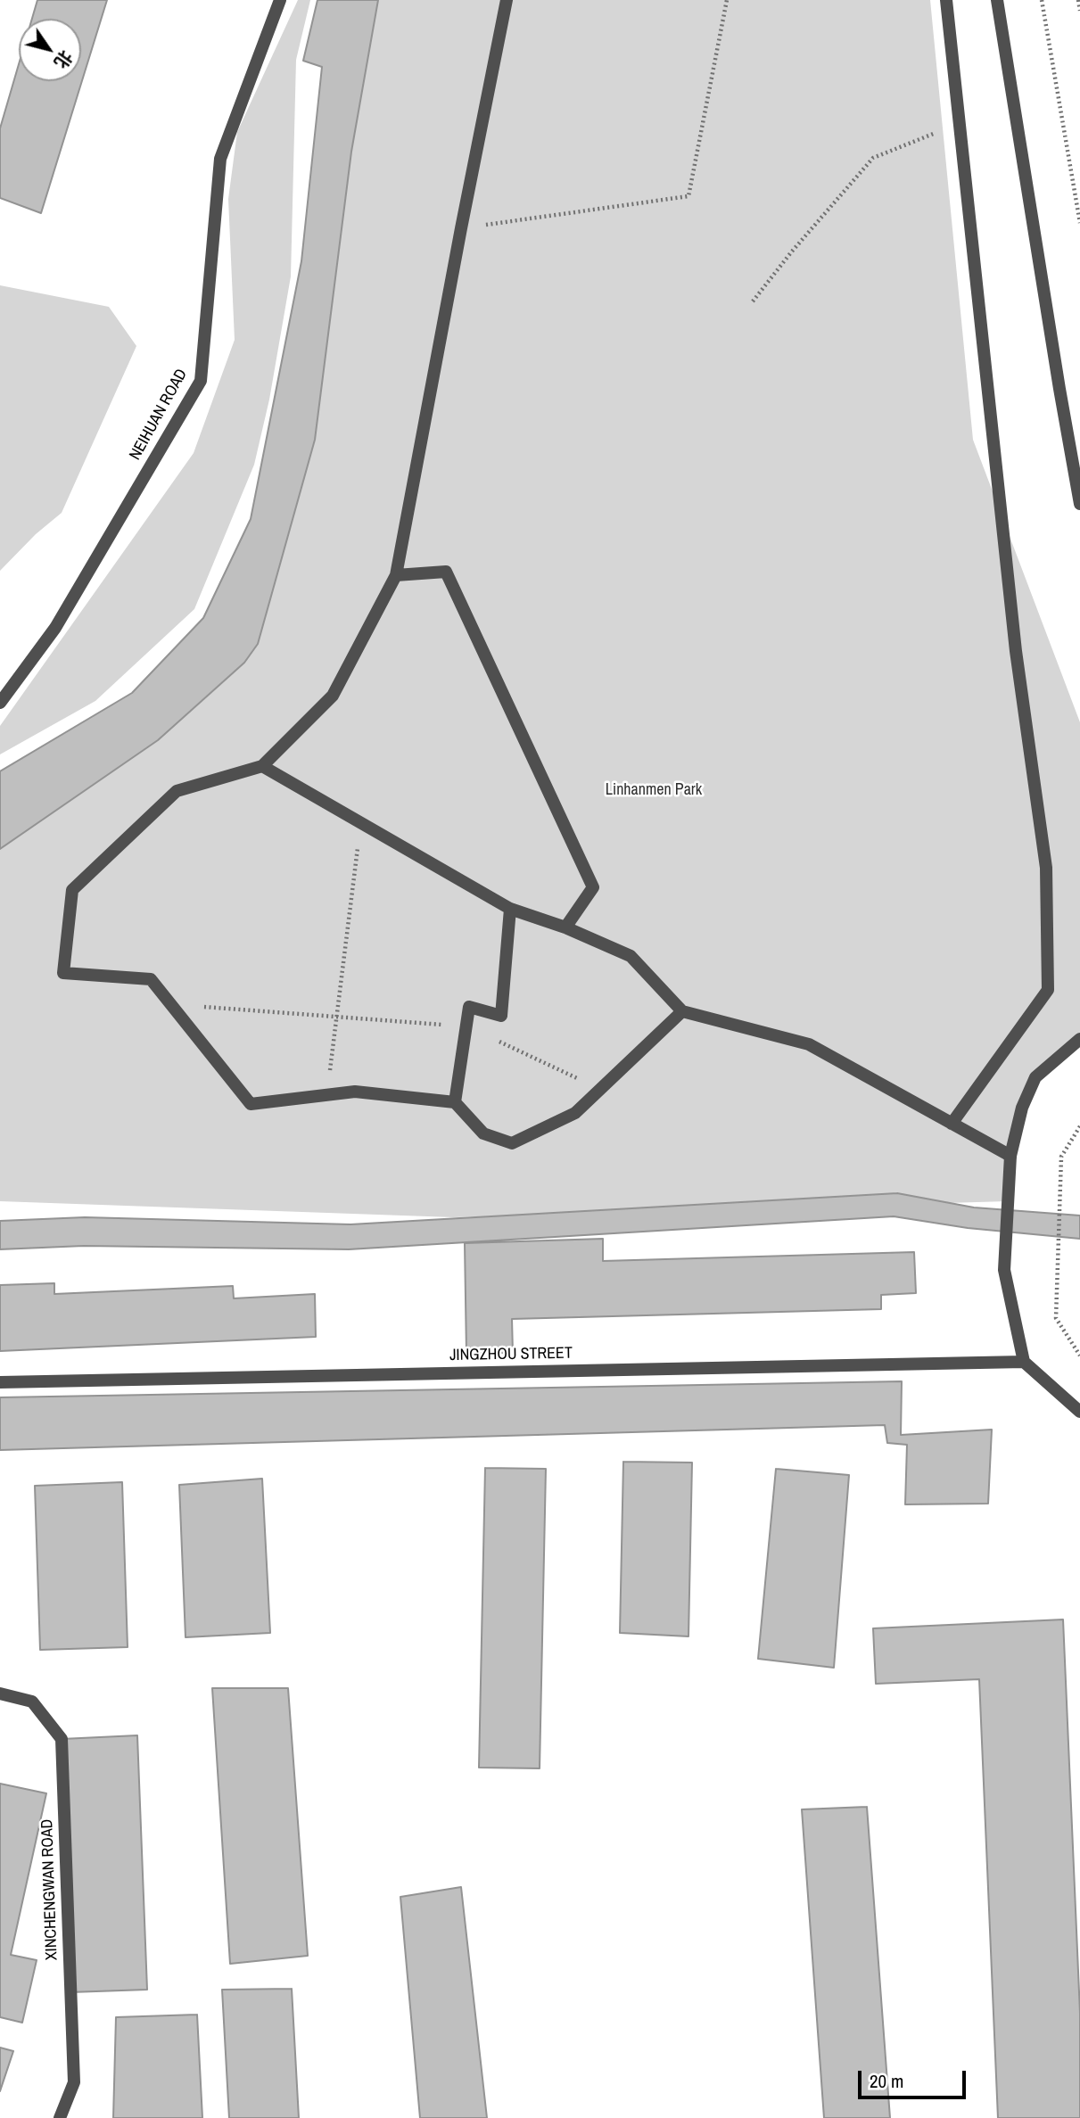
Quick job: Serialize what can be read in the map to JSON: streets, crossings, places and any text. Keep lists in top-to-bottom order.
{
  "streets": {
    "street": ["NEIHUAN ROAD", "JINGZHOU STREET", "XINCHENGWAN ROAD"]
  },
  "parks": ["Linhanmen Park"],
  "scale_bar": "20 m",
  "north": "bottom right"
}
